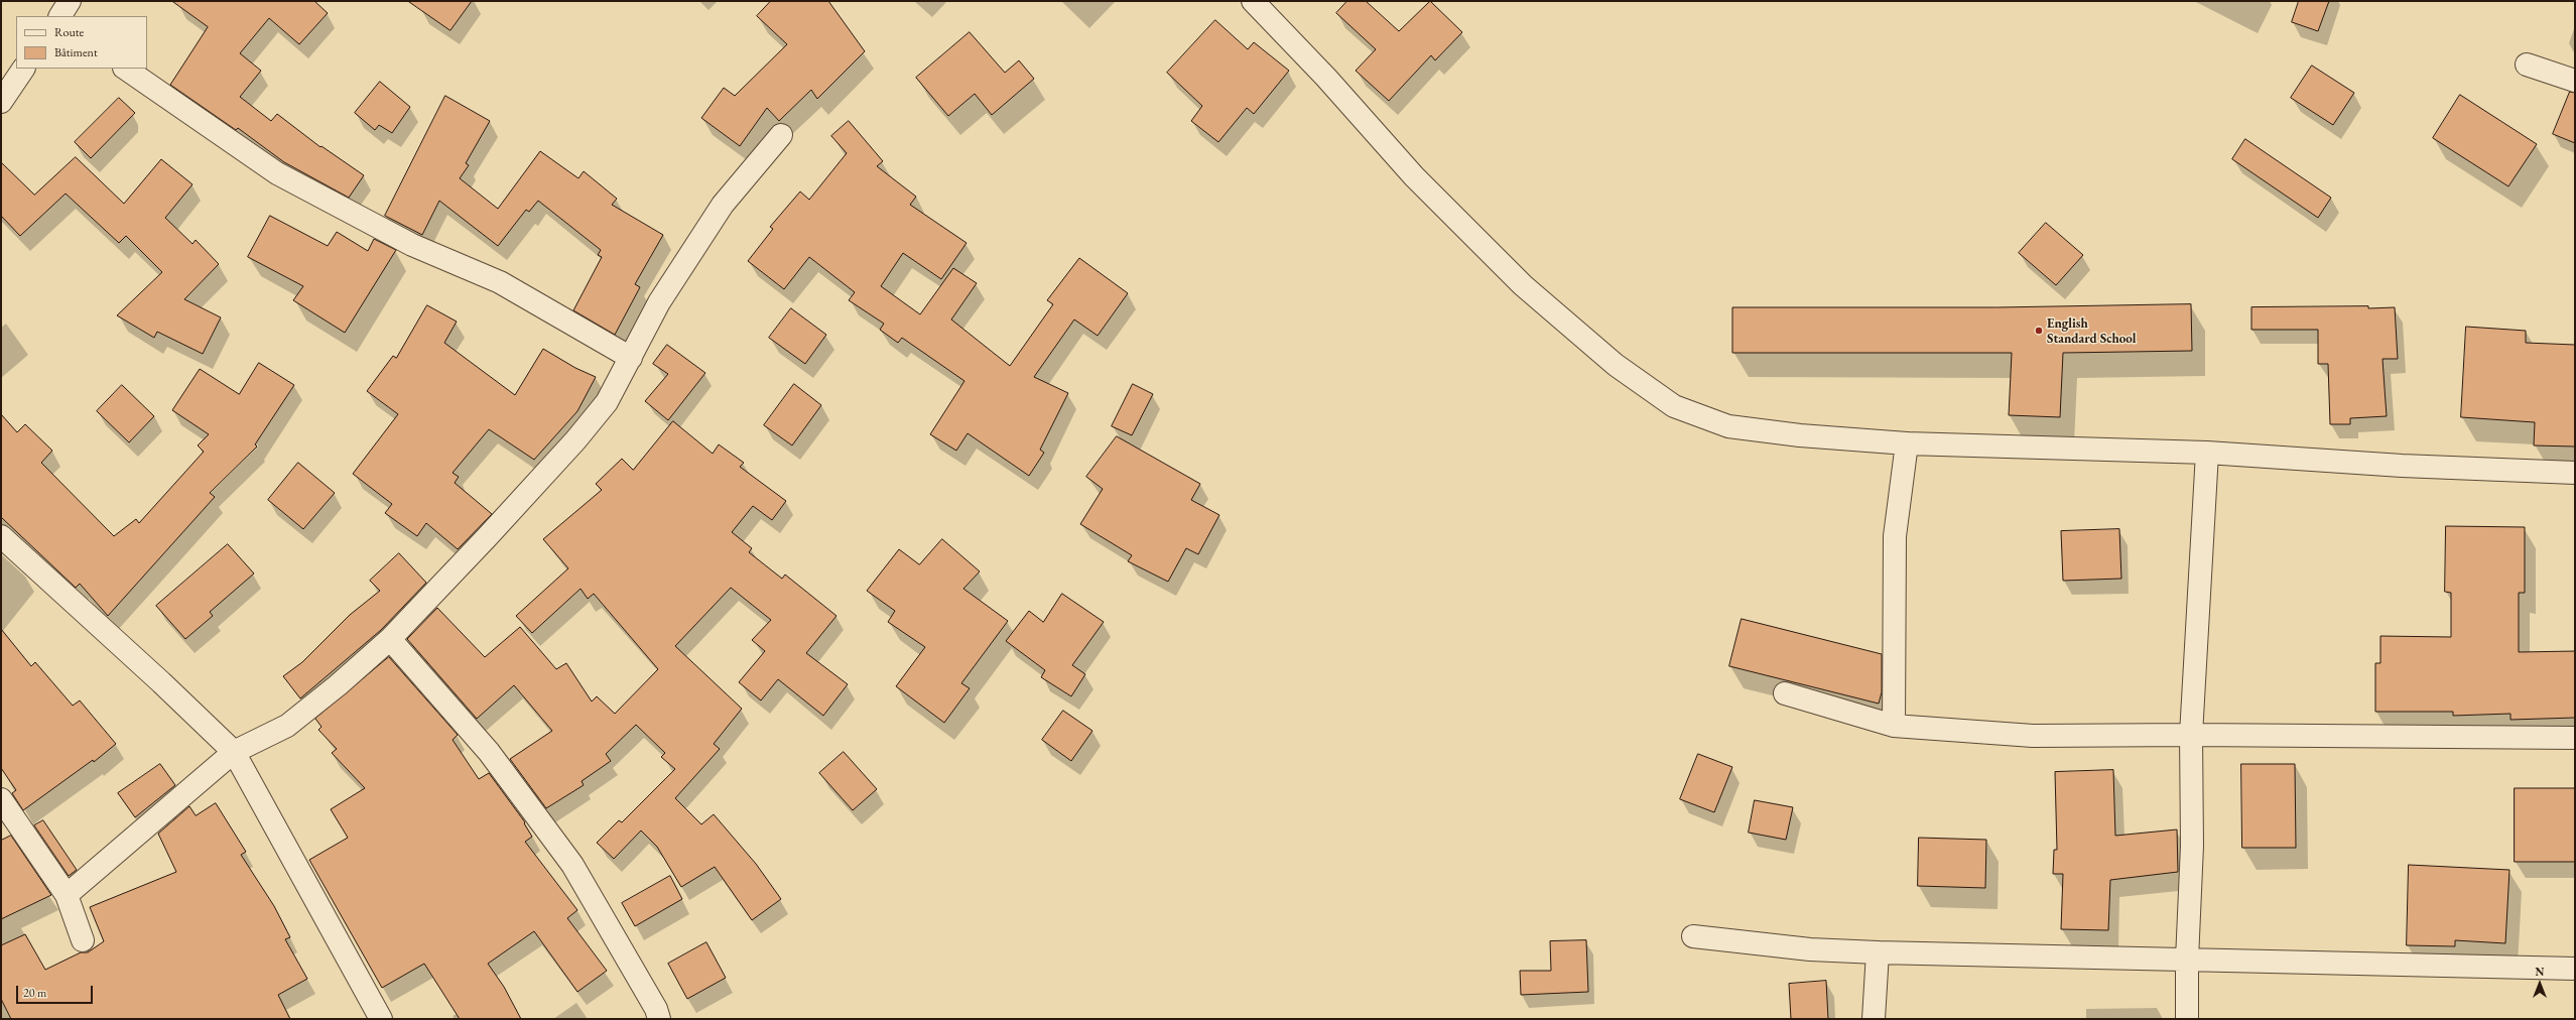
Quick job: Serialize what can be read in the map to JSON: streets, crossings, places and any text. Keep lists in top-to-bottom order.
{
  "places": ["English Standard School"],
  "legend": ["Route", "Bâtiment"],
  "scale_bar": "20 m",
  "north": "top"
}
